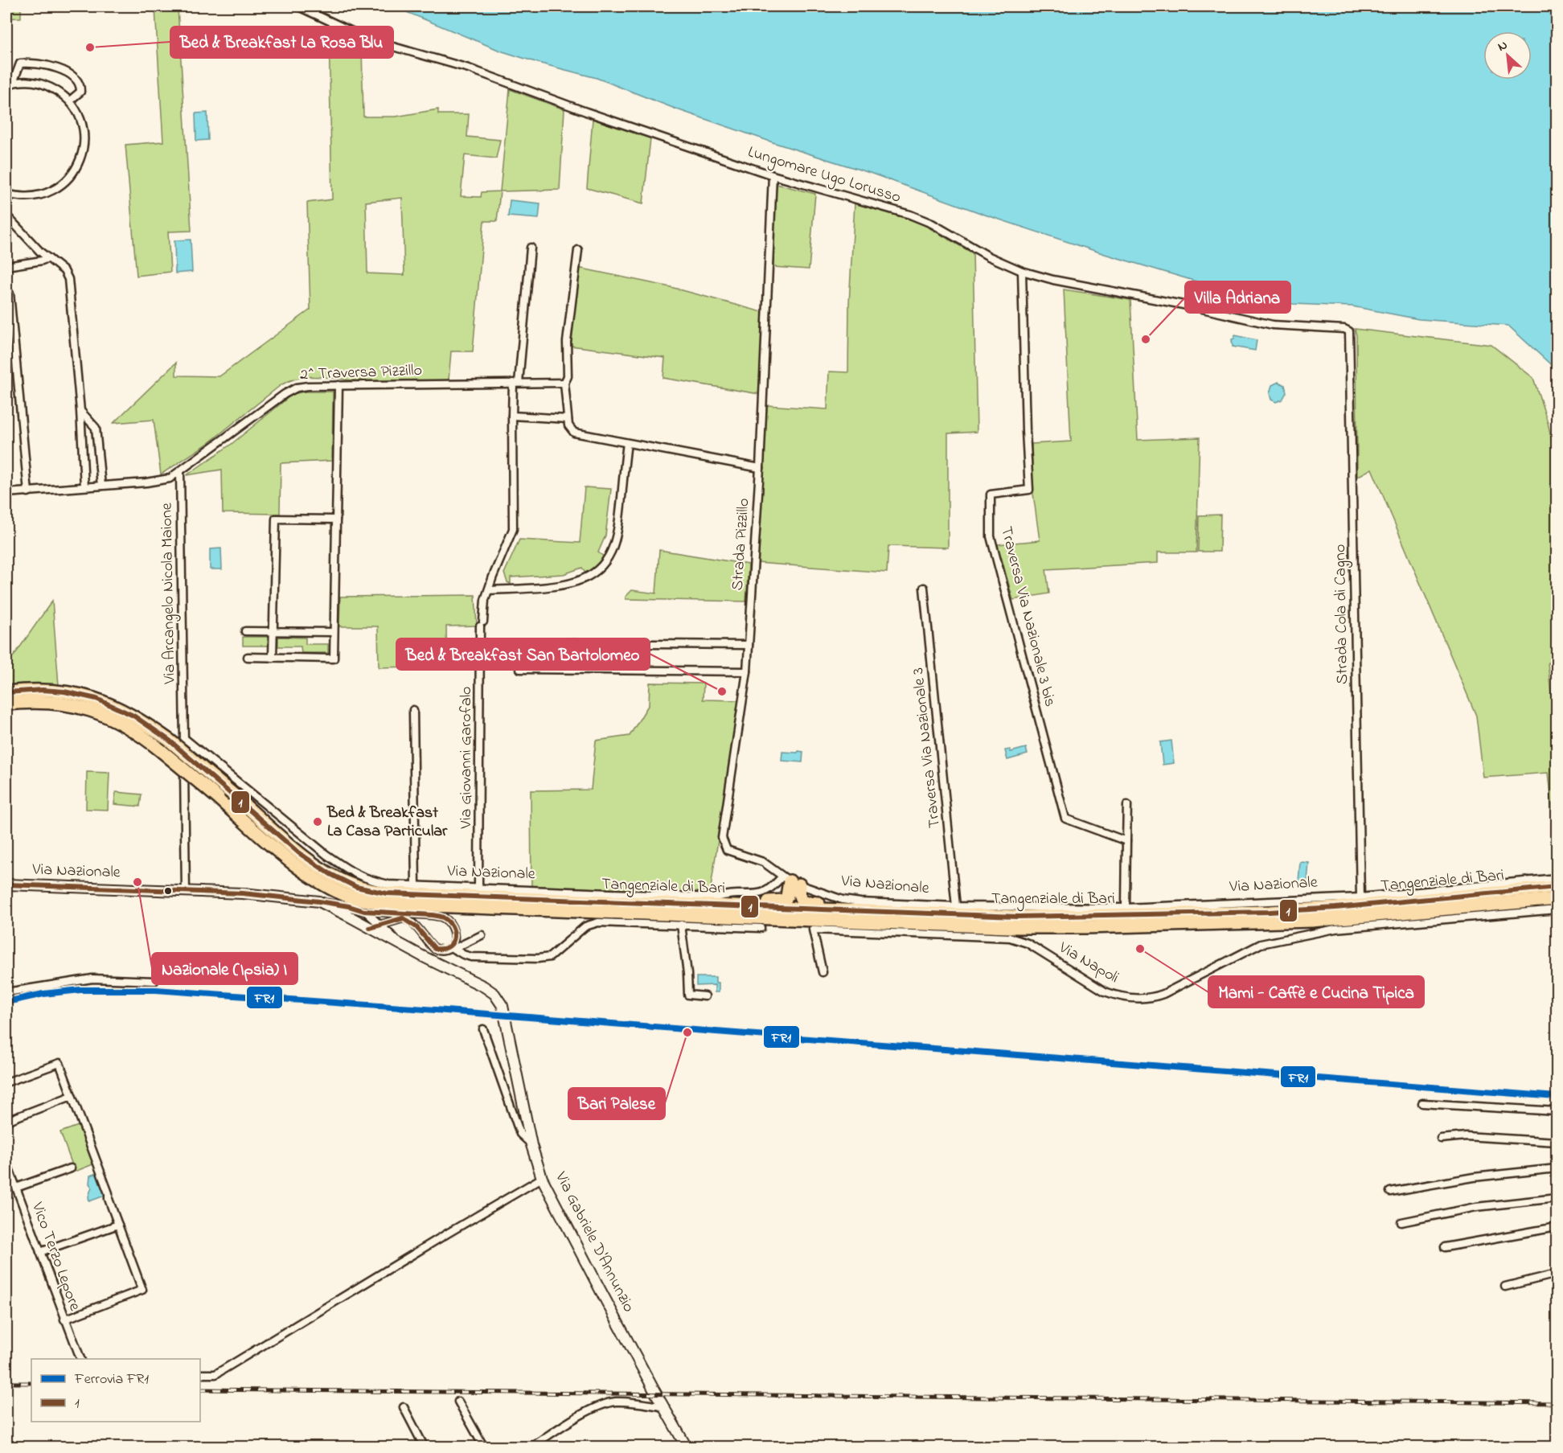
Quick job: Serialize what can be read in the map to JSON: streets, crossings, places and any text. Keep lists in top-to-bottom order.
{
  "streets": {
    "highway": ["Tangenziale di Bari"],
    "street": [
      "Lungomare Ugo Lorusso",
      "2^ Traversa Pizzillo",
      "Strada Pizzillo",
      "Via Arcangelo Nicola Maione",
      "Strada Cola di Cagno",
      "Traversa Via Nazionale 3 bis",
      "Traversa Via Nazionale 3",
      "Via Giovanni Garofalo",
      "Via Nazionale",
      "Via Napoli",
      "Via Gabriele D'Annunzio",
      "Vico Terzo Lepore"
    ]
  },
  "crossings": [
    ["Lungomare Ugo Lorusso", "Strada Pizzillo"],
    ["Lungomare Ugo Lorusso", "Strada Cola di Cagno"],
    ["Lungomare Ugo Lorusso", "Traversa Via Nazionale 3 bis"],
    ["2^ Traversa Pizzillo", "Via Arcangelo Nicola Maione"],
    ["Strada Pizzillo", "Via Nazionale"],
    ["Via Arcangelo Nicola Maione", "Via Nazionale"],
    ["Strada Cola di Cagno", "Via Nazionale"],
    ["Traversa Via Nazionale 3", "Via Nazionale"],
    ["Via Giovanni Garofalo", "Via Nazionale"]
  ],
  "places": [
    "Bed & Breakfast La Rosa Blu",
    "Villa Adriana",
    "Bed & Breakfast San Bartolomeo",
    "Bed & Breakfast La Casa Particular",
    "Nazionale (Ipsia) I",
    "Mami - Caffè e Cucina Tipica",
    "Bari Palese"
  ],
  "lines": ["transit line 1", "rail line FR1"],
  "legend": ["Ferrovia FR1", "1"],
  "north": "top left"
}
